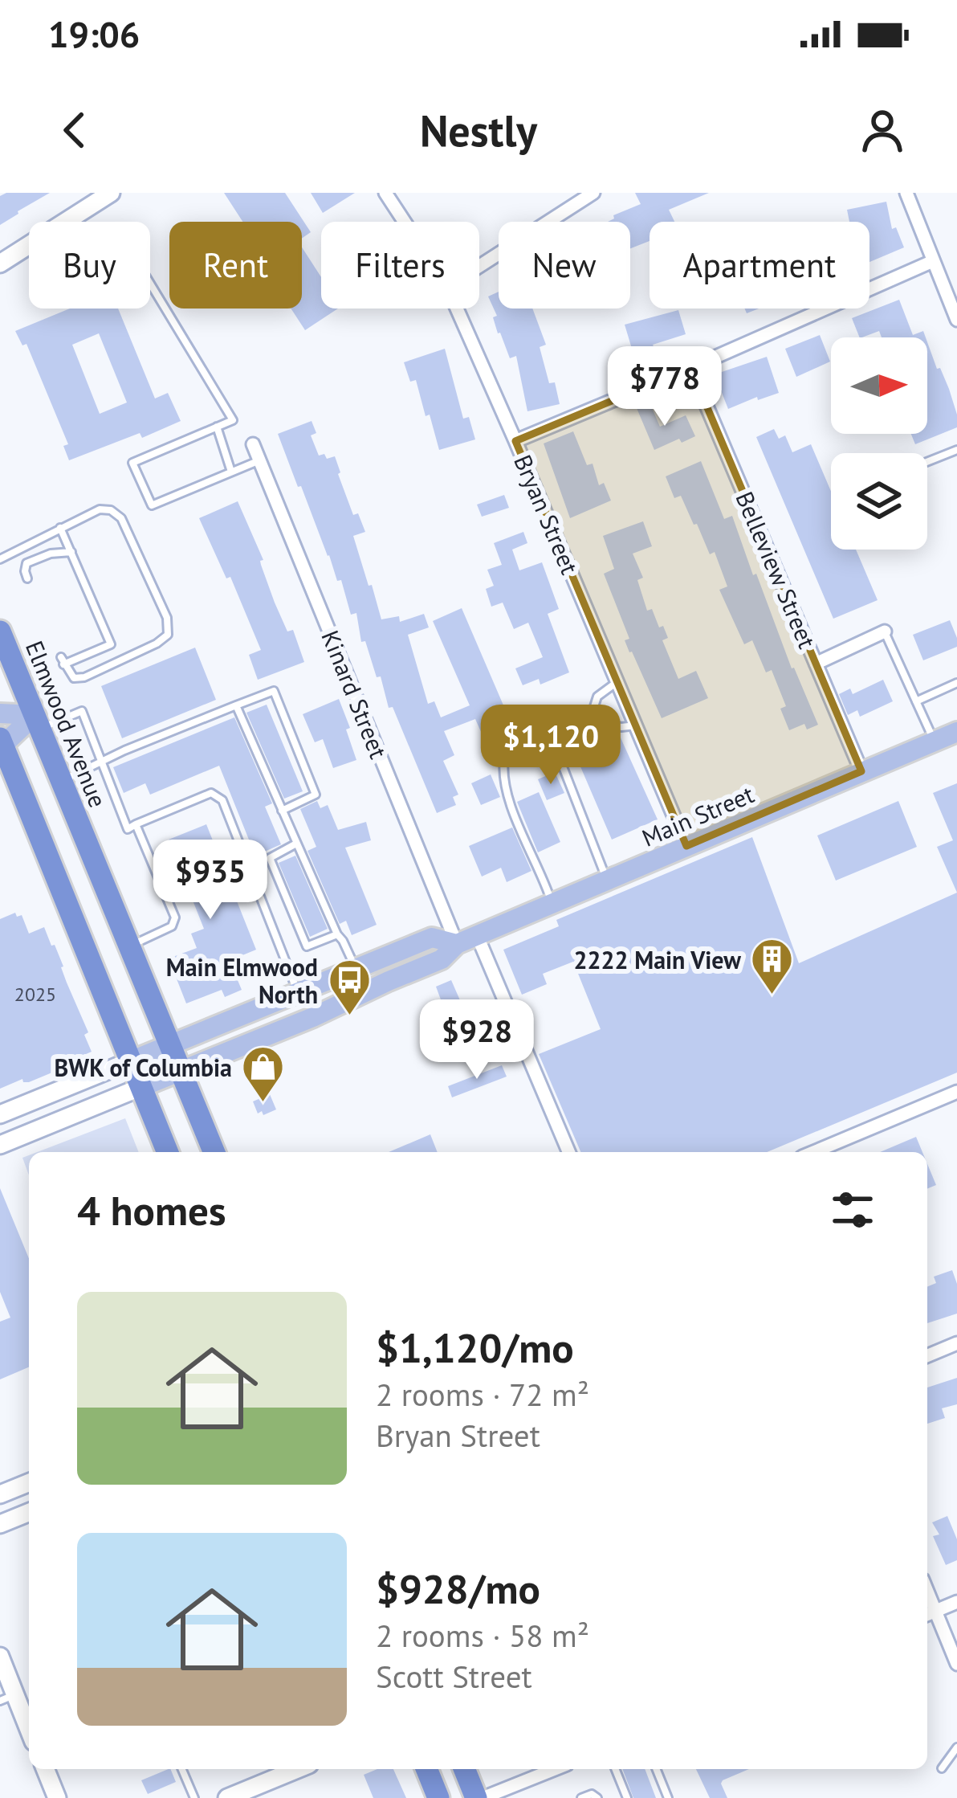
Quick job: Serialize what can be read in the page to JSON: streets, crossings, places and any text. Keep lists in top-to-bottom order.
{
  "streets": {
    "highway": ["Elmwood Avenue"],
    "main road": ["Main Street"],
    "street": ["Bryan Street", "Belleview Street", "Kinard Street"]
  },
  "crossings": [
    ["Bryan Street", "Main Street"],
    ["Belleview Street", "Main Street"],
    ["Kinard Street", "Main Street"],
    ["Elmwood Avenue", "Main Street"]
  ],
  "places": {
    "building": ["2222 Main View"],
    "bus stop": ["Main Elmwood North"],
    "shop": ["BWK of Columbia"]
  },
  "house_numbers": ["2025"],
  "north": "right",
  "page": {
    "status": "19:06",
    "header": "Nestly",
    "chip": [
      "Buy",
      "Rent",
      "Filters",
      "New",
      "Apartment"
    ],
    "price": [
      "$778",
      "$1,120",
      "$935",
      "$928"
    ],
    "heading": "4 homes",
    "list": [
      {
        "name": "$1,120/mo",
        "note": "2 rooms · 72 m² · Bryan Street"
      },
      {
        "name": "$928/mo",
        "note": "2 rooms · 58 m² · Scott Street"
      }
    ]
  }
}
